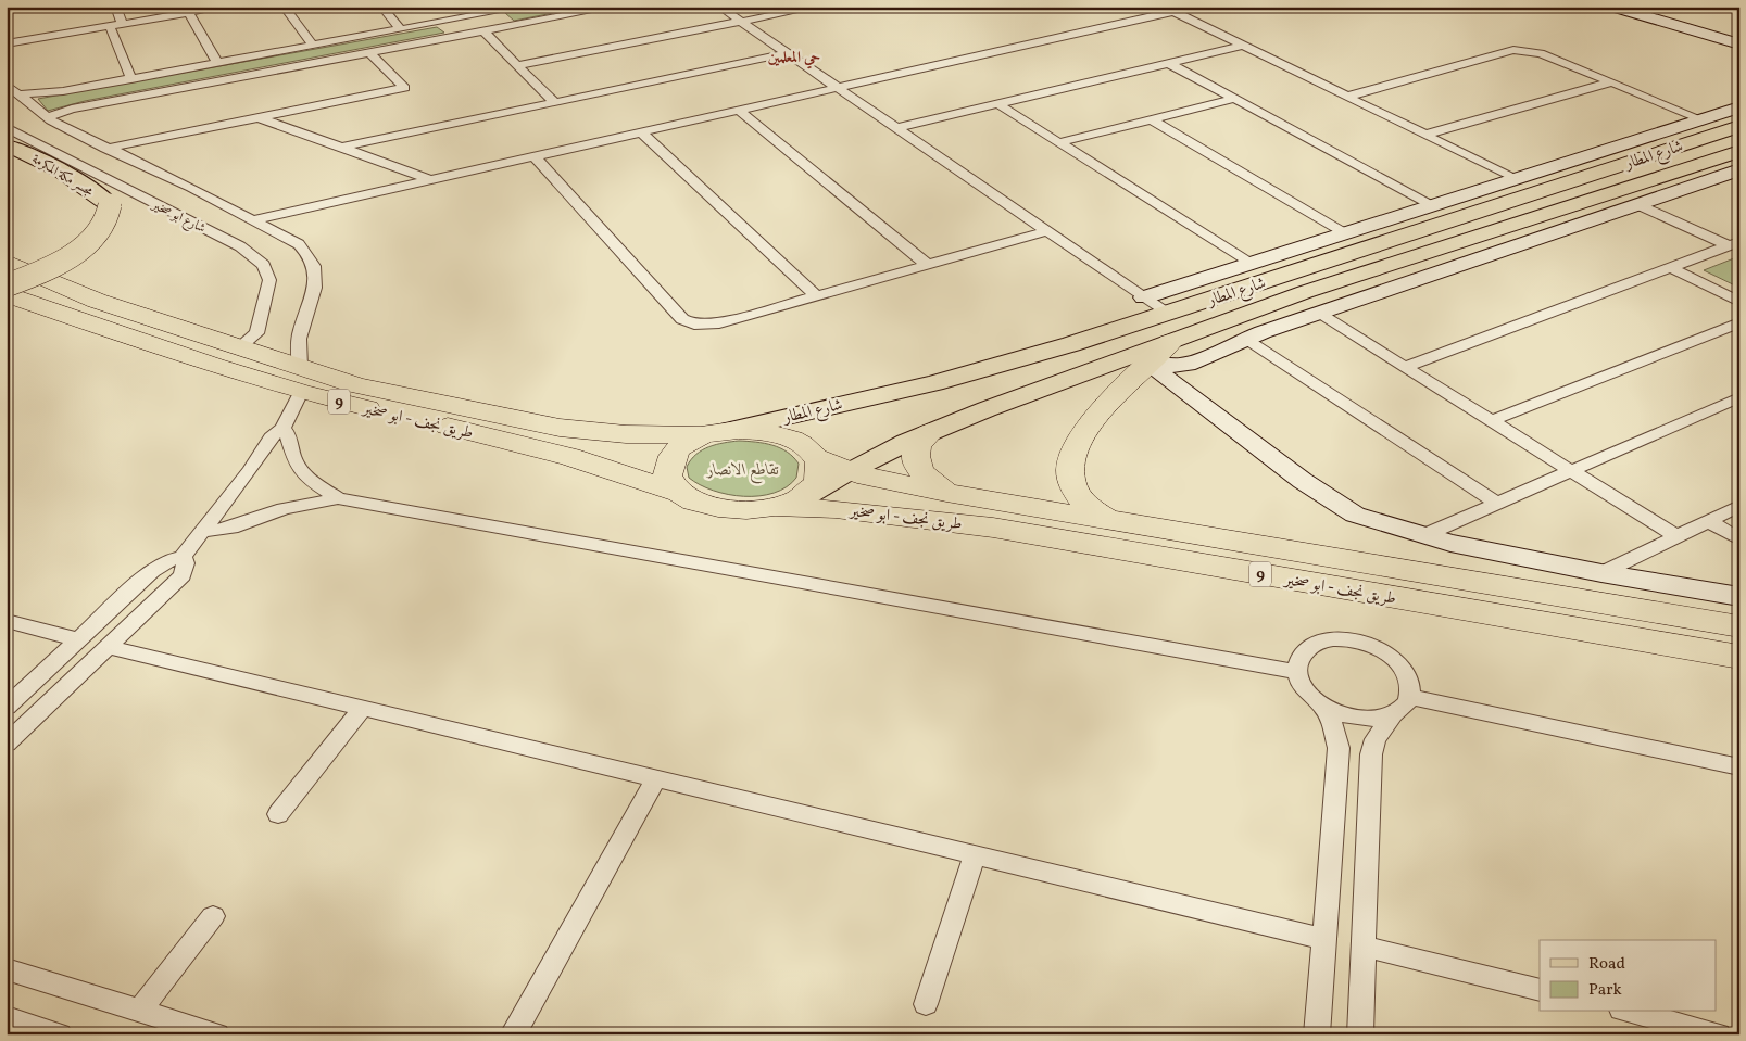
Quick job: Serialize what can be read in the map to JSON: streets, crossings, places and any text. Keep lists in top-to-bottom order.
{
  "streets": {
    "highway": ["9", "طريق نجف - ابو صخير"],
    "main road": ["شارع المطار", "مجسر مكة المكرمة"],
    "street": ["شارع ابو صخير"]
  },
  "crossings": [
    ["شارع المطار", "9"],
    ["شارع المطار", "طريق نجف - ابو صخير"],
    ["شارع ابو صخير", "9"],
    ["9", "طريق نجف - ابو صخير"]
  ],
  "districts": ["حي المعلمين"],
  "parks": ["تقاطع الانصار"],
  "legend": ["Road", "Park"]
}
